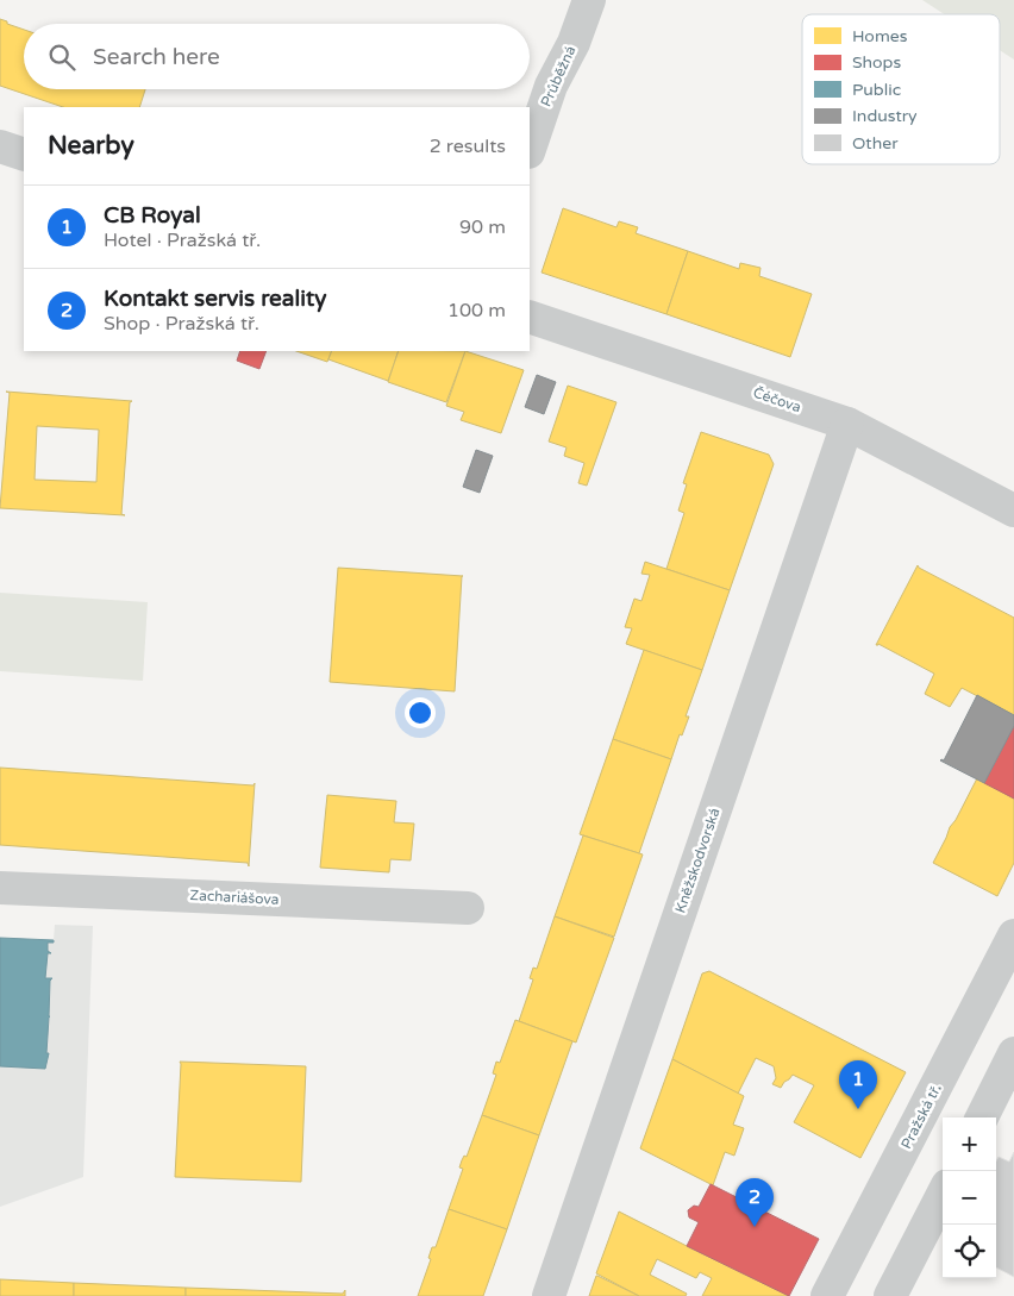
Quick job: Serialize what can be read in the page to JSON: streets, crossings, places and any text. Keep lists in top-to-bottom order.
{
  "streets": {
    "street": [
      "Průběžná",
      "Čéčova",
      "Kněžskodvorská",
      "Zachariášova",
      "Pražská tř."
    ]
  },
  "crossings": [
    ["Čéčova", "Kněžskodvorská"]
  ],
  "legend": [
    "Homes",
    "Shops",
    "Public",
    "Industry",
    "Other"
  ],
  "page": {
    "search": "Search here",
    "heading": ["Nearby", "2 results"],
    "list": [
      {
        "mark": "1",
        "name": "CB Royal",
        "note": "Hotel · Pražská tř.",
        "value": "90 m"
      },
      {
        "mark": "2",
        "name": "Kontakt servis reality",
        "note": "Shop · Pražská tř.",
        "value": "100 m"
      }
    ],
    "pins": ["1", "2"],
    "map_buttons": ["+", "−"]
  }
}
